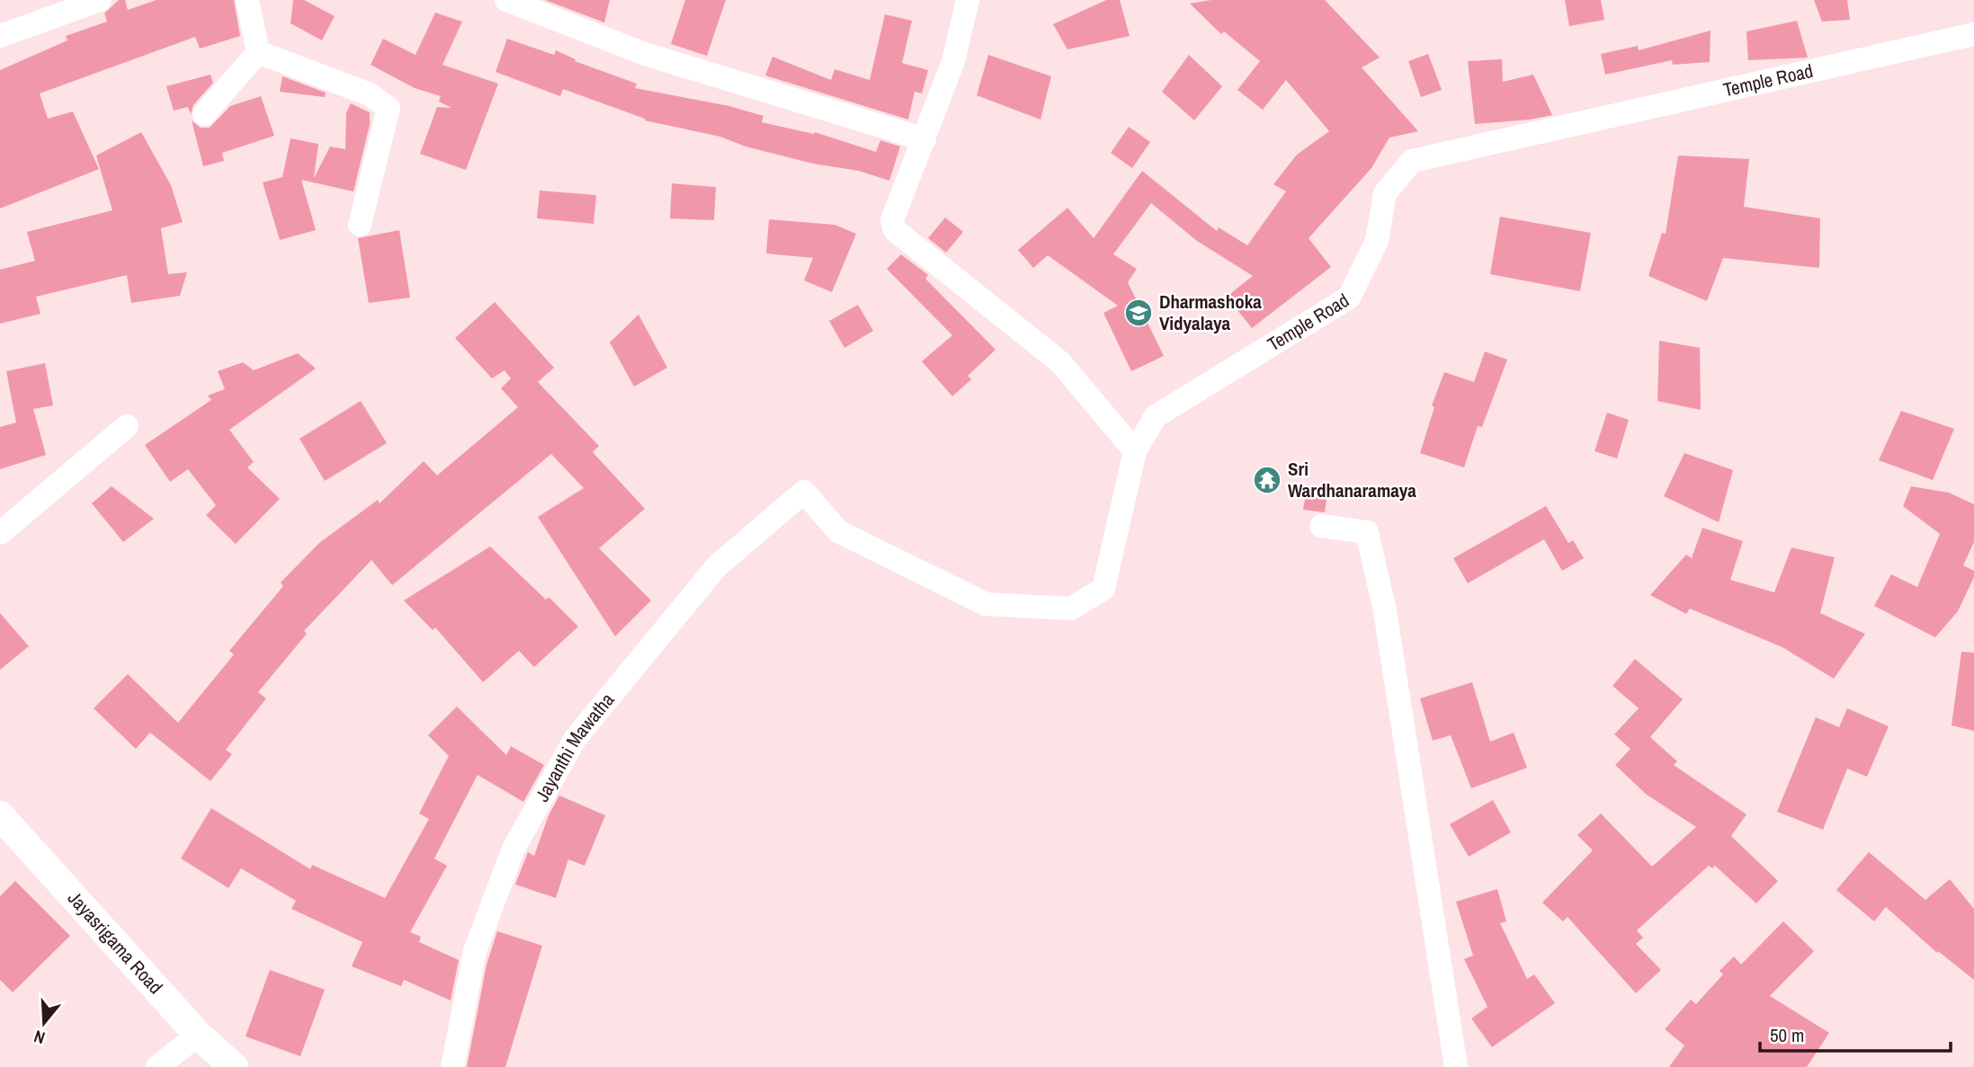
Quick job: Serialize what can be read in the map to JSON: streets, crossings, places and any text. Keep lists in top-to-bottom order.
{
  "streets": {
    "street": ["Temple Road", "Jayanthi Mawatha", "Jayasrigama Road"]
  },
  "crossings": [
    ["Temple Road", "Jayanthi Mawatha"]
  ],
  "places": {
    "school or university": ["Dharmashoka Vidyalaya"],
    "temple": ["Sri Wardhanaramaya"]
  },
  "scale_bar": "50 m",
  "north": "bottom"
}
